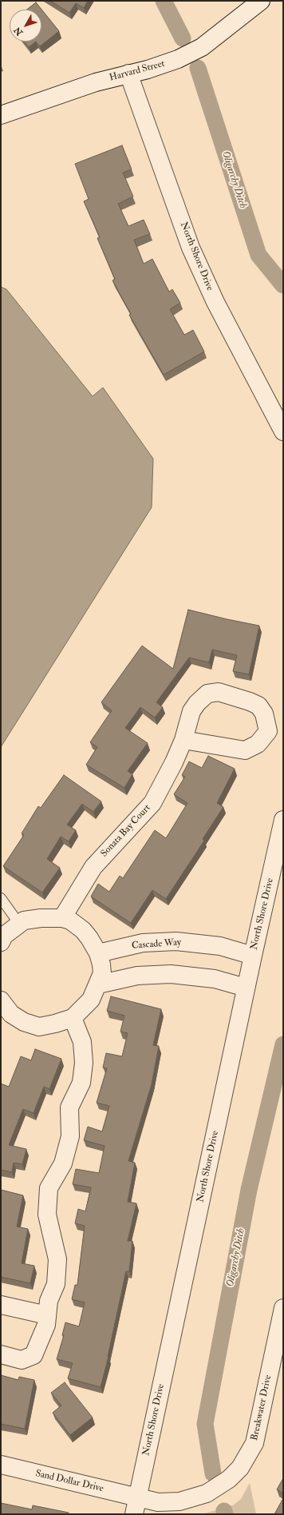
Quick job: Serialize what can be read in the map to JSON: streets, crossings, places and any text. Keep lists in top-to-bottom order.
{
  "streets": {
    "street": [
      "Harvard Street",
      "North Shore Drive",
      "Sonata Bay Court",
      "Cascade Way",
      "Breakwater Drive",
      "Sand Dollar Drive"
    ]
  },
  "crossings": [
    ["Harvard Street", "North Shore Drive"],
    ["North Shore Drive", "Cascade Way"],
    ["North Shore Drive", "Breakwater Drive"],
    ["North Shore Drive", "Sand Dollar Drive"],
    ["Breakwater Drive", "Sand Dollar Drive"]
  ],
  "water": ["Oligarchy Ditch"],
  "north": "bottom left"
}
